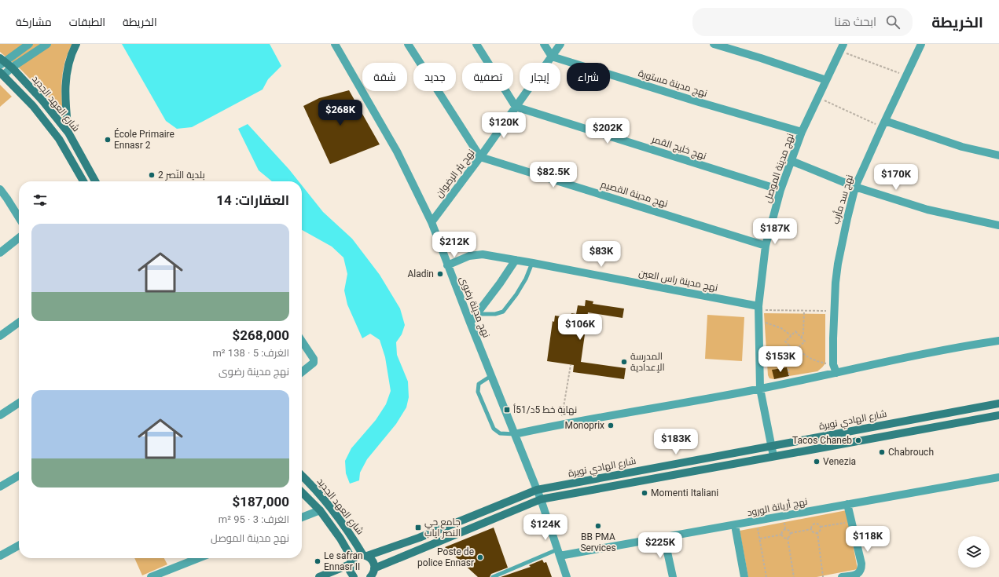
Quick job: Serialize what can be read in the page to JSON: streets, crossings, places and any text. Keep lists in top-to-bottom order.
{
  "streets": {
    "main road": ["شارع العهد الجديد", "شارع الهادي نويرة"],
    "street": [
      "نهج مدينة مستورة",
      "نهج خليج القمر",
      "نهج مدينة الموصل",
      "نهج بئر الرضوان",
      "نهج مدينة القصيم",
      "نهج سد مأرب",
      "نهج مدينة راس العين",
      "نهج مدينة رضوى",
      "نهج أريانة الورود"
    ]
  },
  "crossings": [
    ["نهج مدينة مستورة", "نهج مدينة الموصل"],
    ["نهج مدينة مستورة", "نهج بئر الرضوان"],
    ["شارع العهد الجديد", "شارع الهادي نويرة"],
    ["نهج خليج القمر", "نهج مدينة الموصل"],
    ["نهج خليج القمر", "نهج بئر الرضوان"],
    ["نهج مدينة الموصل", "نهج مدينة القصيم"],
    ["نهج مدينة الموصل", "نهج مدينة راس العين"],
    ["نهج مدينة الموصل", "شارع الهادي نويرة"],
    ["نهج بئر الرضوان", "نهج مدينة القصيم"],
    ["نهج بئر الرضوان", "نهج مدينة رضوى"],
    ["نهج مدينة راس العين", "نهج مدينة رضوى"],
    ["نهج مدينة رضوى", "شارع الهادي نويرة"]
  ],
  "places": {
    "other": [
      "École Primaire Ennasr 2",
      "بلدية النّصر 2",
      "Aladin",
      "المدرسة الإعدادية",
      "Monoprix",
      "Tacos Chaneb",
      "Chabrouch",
      "Venezia",
      "Momenti Italiani",
      "BB PMA Services",
      "Poste de police Ennasr",
      "Le safran Ennasr II"
    ],
    "transit": ["نهاية خط 5د/51أ", "جامع حي النصر اياب"]
  },
  "page": {
    "header": "الخريطة",
    "search": "ابحث هنا",
    "nav": ["الخريطة", "الطبقات", "مشاركة"],
    "chip": [
      "شراء",
      "إيجار",
      "تصفية",
      "جديد",
      "شقة"
    ],
    "price": [
      "$268K",
      "$120K",
      "$202K",
      "$82.5K",
      "$170K",
      "$187K",
      "$212K",
      "$83K",
      "$106K",
      "$153K",
      "$183K",
      "$124K",
      "$118K",
      "$225K"
    ],
    "heading": "العقارات: 14",
    "list": [
      {
        "name": "$268,000",
        "note": "الغرف: 5 · 138 m² · نهج مدينة رضوى"
      },
      {
        "name": "$187,000",
        "note": "الغرف: 3 · 95 m² · نهج مدينة الموصل"
      }
    ]
  }
}
